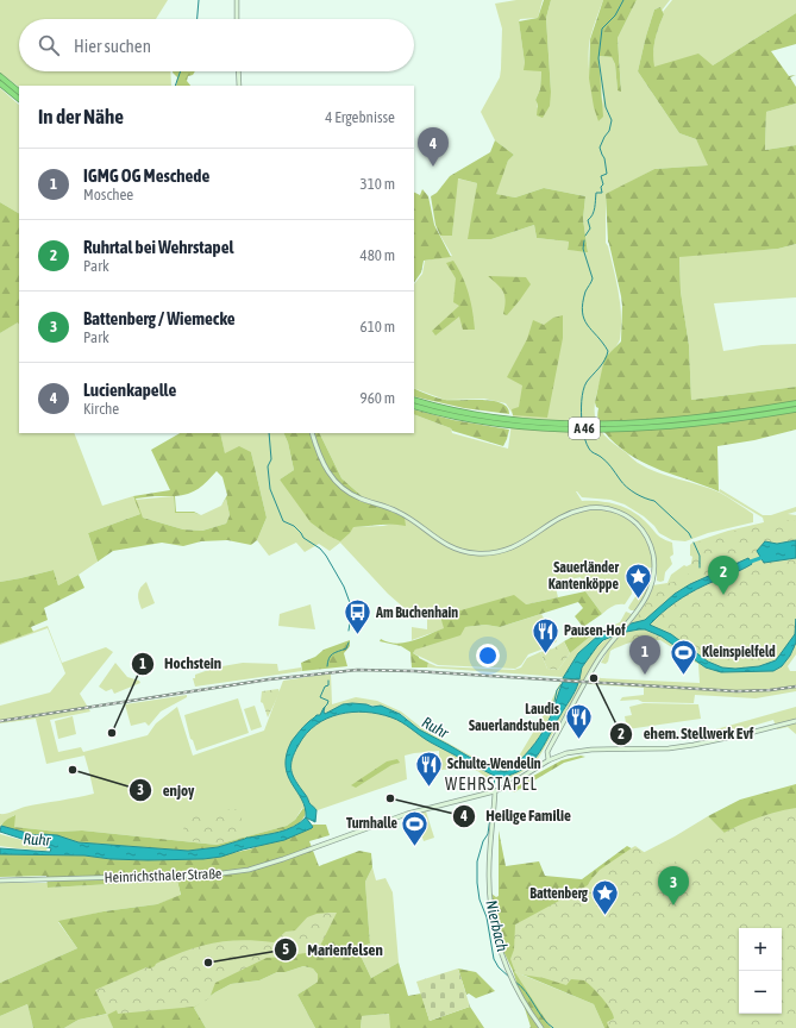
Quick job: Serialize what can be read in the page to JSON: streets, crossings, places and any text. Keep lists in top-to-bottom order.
{
  "streets": {
    "highway": ["A 46"],
    "main road": ["Heinrichsthaler Straße"]
  },
  "districts": ["WEHRSTAPEL"],
  "water": ["Ruhr", "Nierbach"],
  "places": {
    "place": ["Sauerländer Kantenköppe", "Battenberg"],
    "bus stop": ["Am Buchenhain"],
    "restaurant": ["Pausen-Hof", "Laudis Sauerlandstuben", "Schulte-Wendelin"],
    "sports": ["Kleinspielfeld", "Turnhalle"],
    "other": [
      "ehem. Stellwerk Evf",
      "Hochstein",
      "enjoy",
      "Heilige Familie",
      "Marienfelsen"
    ]
  },
  "page": {
    "search": "Hier suchen",
    "heading": ["In der Nähe", "4 Ergebnisse"],
    "pins": [
      "4",
      "2",
      "1",
      "3"
    ],
    "list": [
      {
        "mark": "1",
        "name": "IGMG OG Meschede",
        "note": "Moschee",
        "value": "310 m"
      },
      {
        "mark": "2",
        "name": "Ruhrtal bei Wehrstapel",
        "note": "Park",
        "value": "480 m"
      },
      {
        "mark": "3",
        "name": "Battenberg / Wiemecke",
        "note": "Park",
        "value": "610 m"
      },
      {
        "mark": "4",
        "name": "Lucienkapelle",
        "note": "Kirche",
        "value": "960 m"
      }
    ],
    "map_buttons": ["+", "−"]
  }
}
